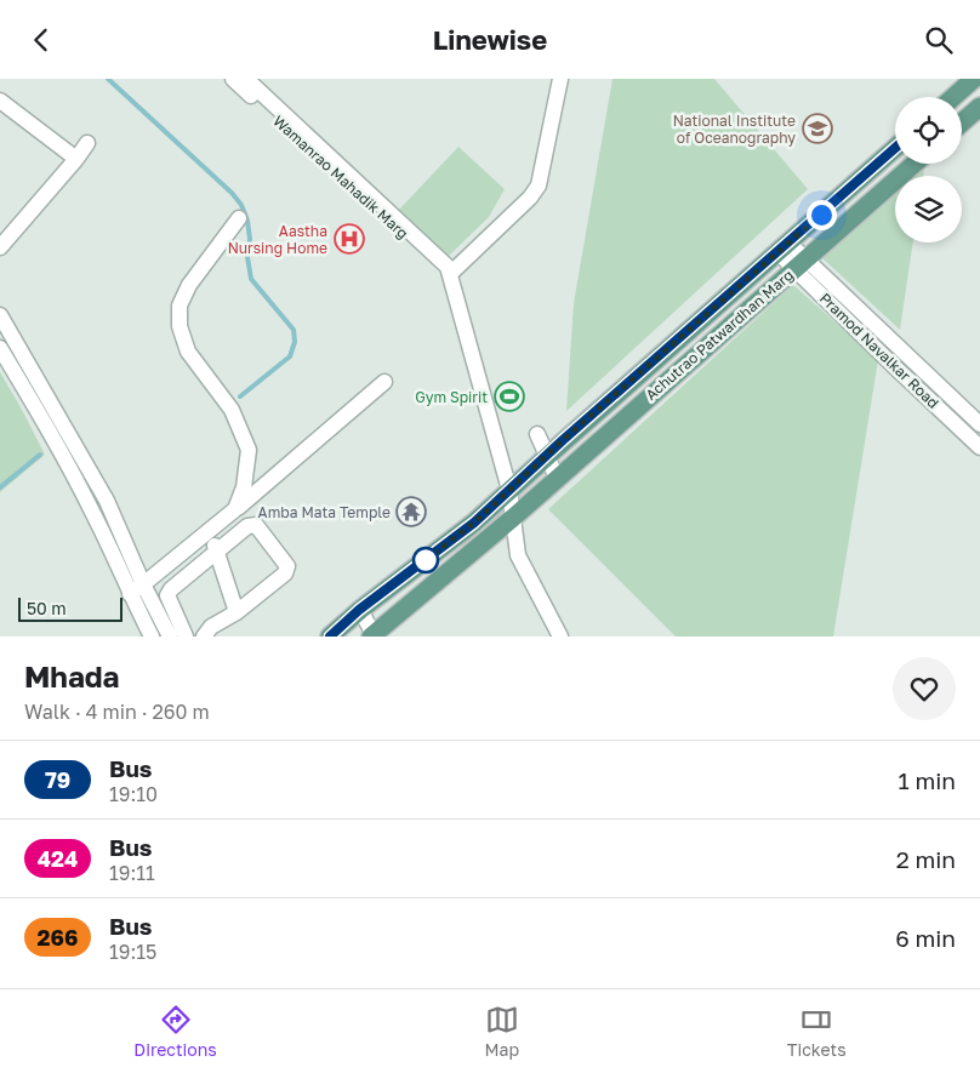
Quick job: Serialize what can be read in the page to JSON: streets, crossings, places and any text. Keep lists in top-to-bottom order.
{
  "streets": {
    "main road": ["Achutrao Patwardhan Marg"],
    "street": ["Wamanrao Mahadik Marg", "Pramod Navalkar Road"]
  },
  "crossings": [
    ["Wamanrao Mahadik Marg", "Achutrao Patwardhan Marg"],
    ["Achutrao Patwardhan Marg", "Pramod Navalkar Road"]
  ],
  "places": {
    "school or university": ["National Institute of Oceanography"],
    "hospital": ["Aastha Nursing Home"],
    "sports": ["Gym Spirit"],
    "temple": ["Amba Mata Temple"]
  },
  "lines": ["bus line 79"],
  "scale_bar": "50 m",
  "page": {
    "header": "Linewise",
    "scale": "50 m",
    "heading": ["Mhada", "Walk · 4 min · 260 m"],
    "list": [
      {
        "mark": "79",
        "name": "Bus",
        "note": "19:10",
        "value": "1 min"
      },
      {
        "mark": "424",
        "name": "Bus",
        "note": "19:11",
        "value": "2 min"
      },
      {
        "mark": "266",
        "name": "Bus",
        "note": "19:15",
        "value": "6 min"
      }
    ],
    "tabs": ["Directions", "Map", "Tickets"]
  }
}
